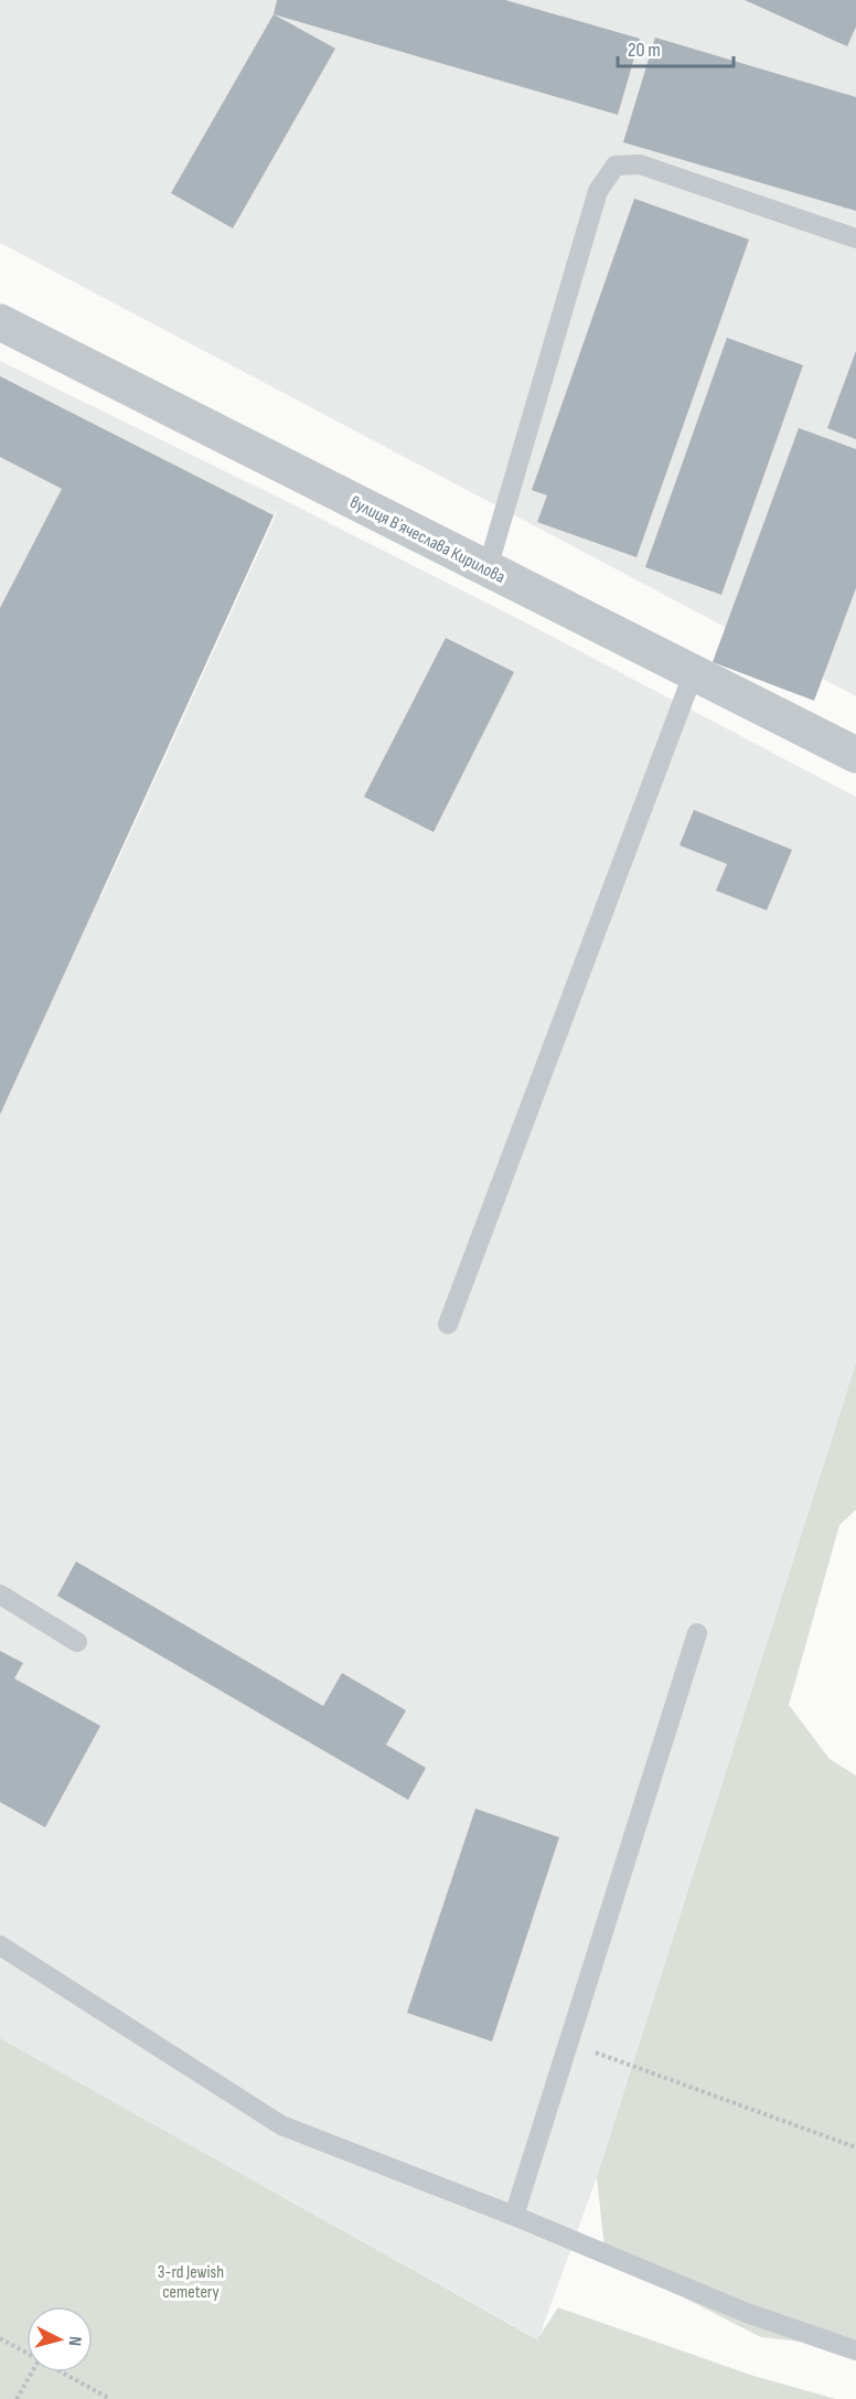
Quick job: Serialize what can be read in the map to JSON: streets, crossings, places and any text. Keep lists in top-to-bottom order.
{
  "streets": {
    "street": ["вулиця Вʼячеслава Кирилова"]
  },
  "parks": ["3-rd Jewish cemetery"],
  "scale_bar": "20 m",
  "north": "right"
}
